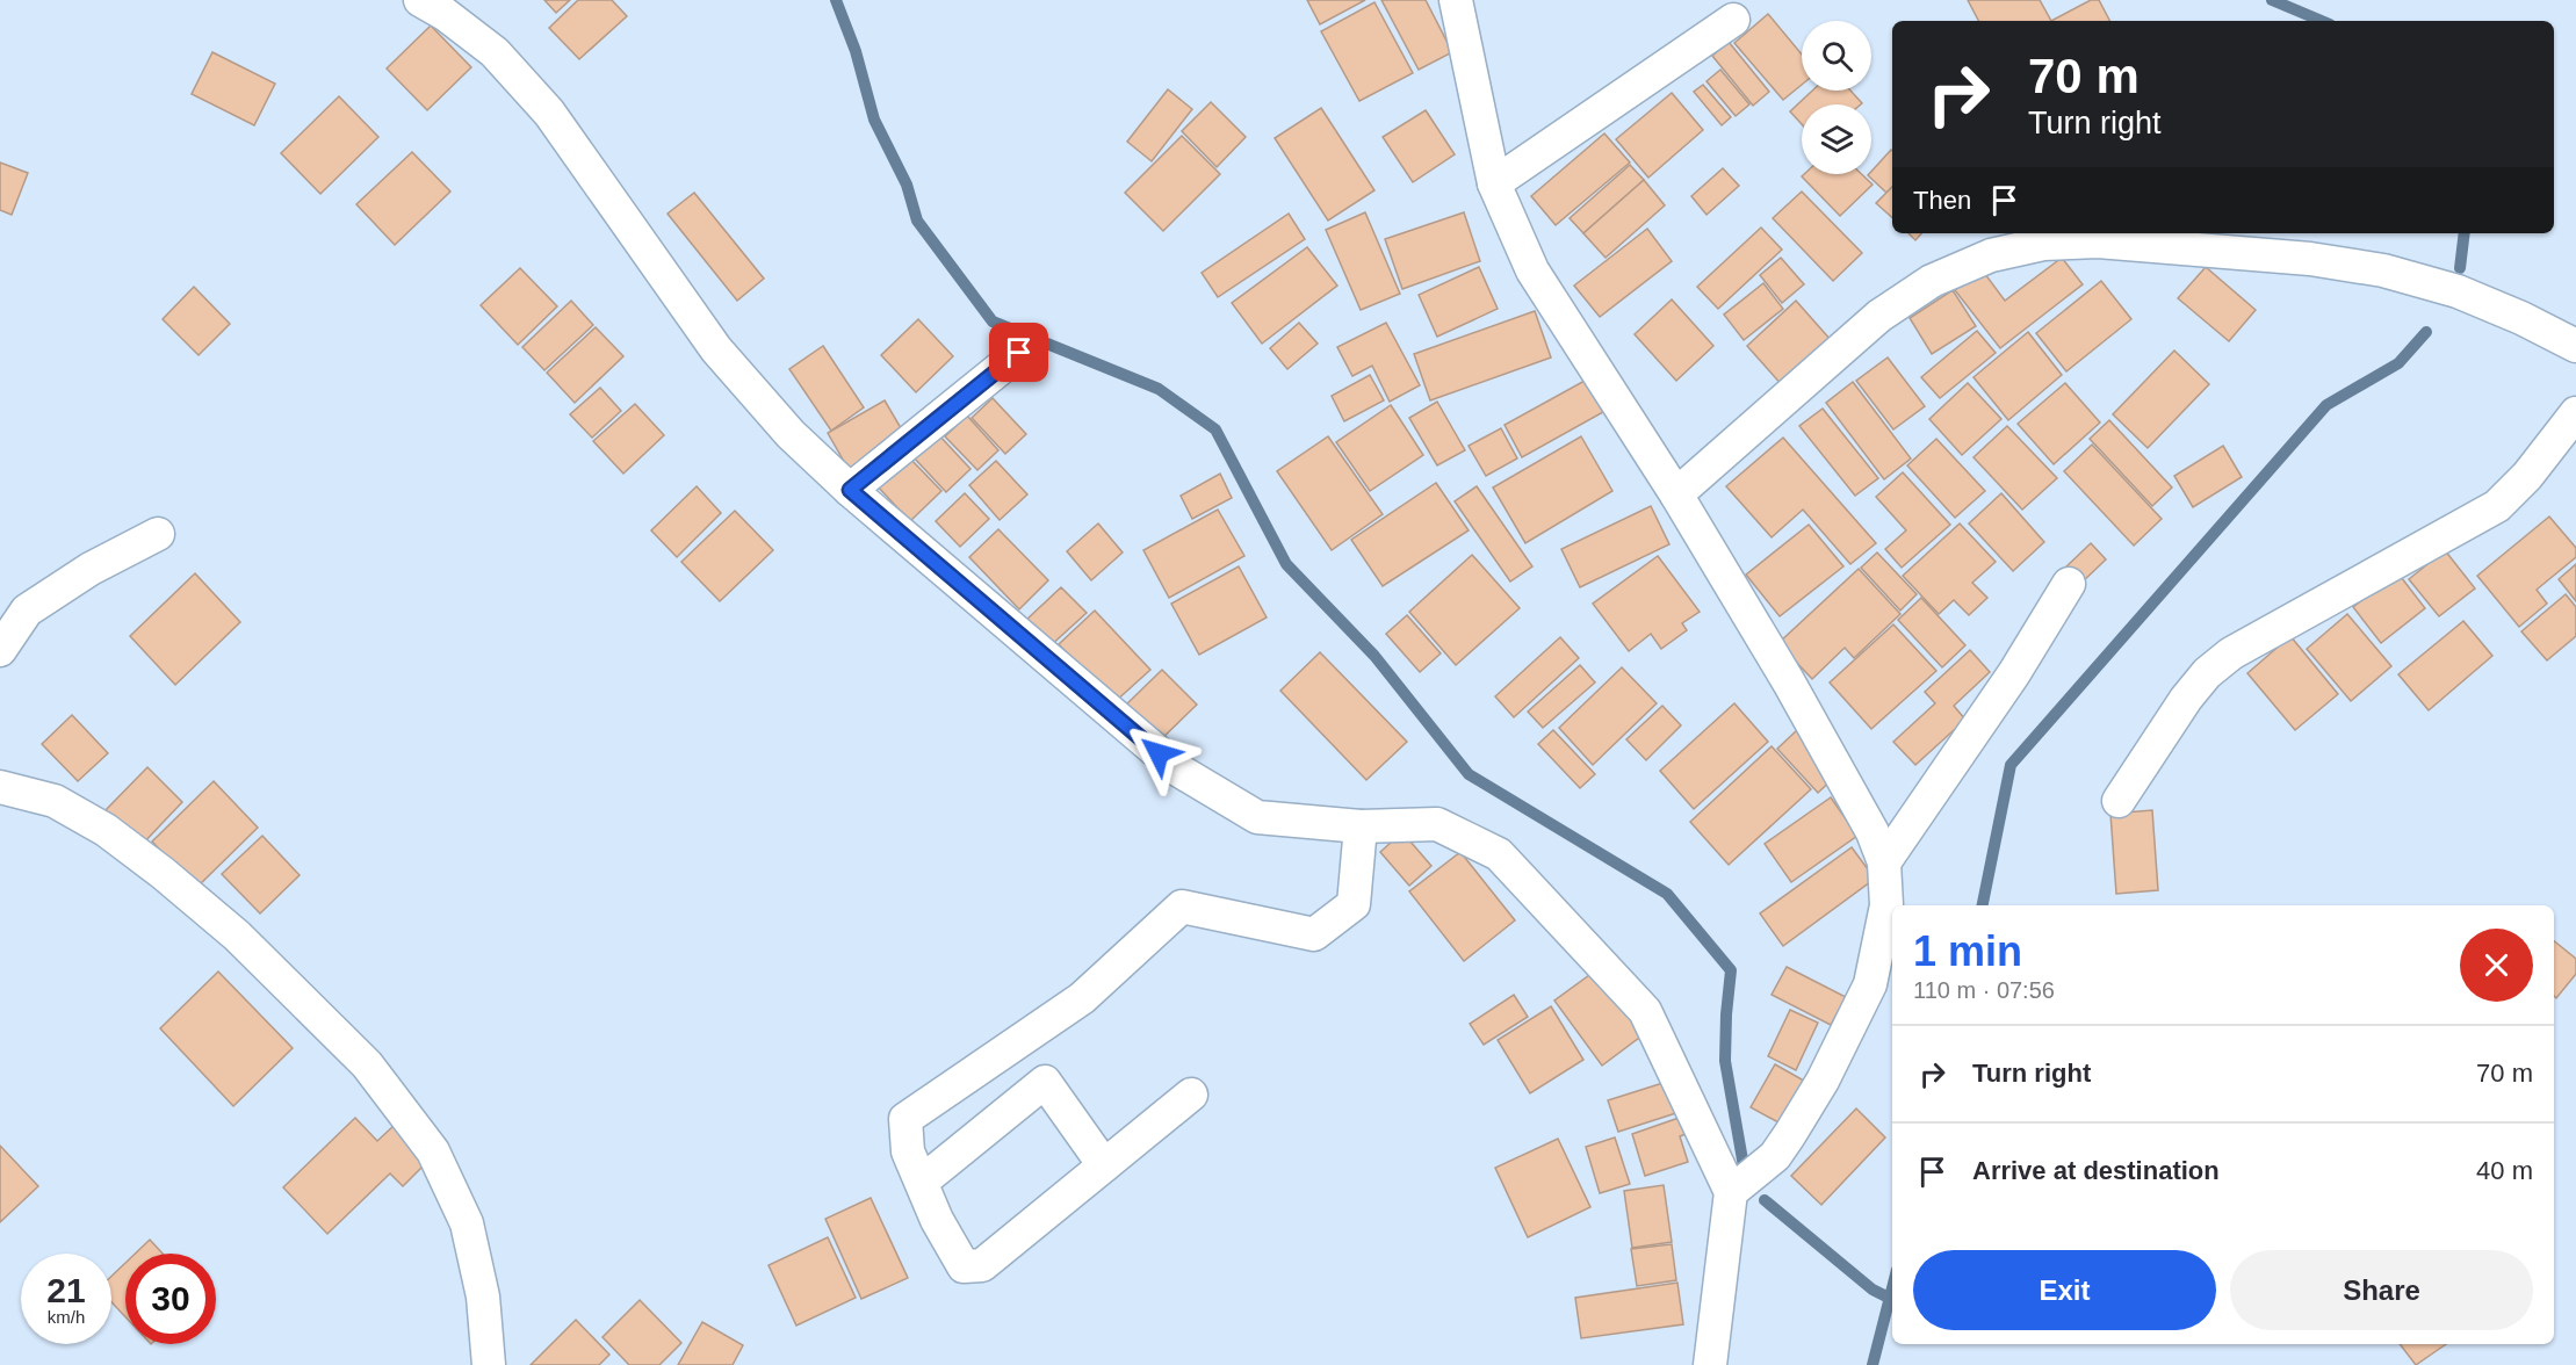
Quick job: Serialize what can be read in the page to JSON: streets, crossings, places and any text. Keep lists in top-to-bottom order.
{
  "page": {
    "turn": ["70 m", "Turn right"],
    "then": "Then",
    "heading": ["1 min", "110 m · 07:56"],
    "list": [
      {
        "name": "Turn right",
        "value": "70 m"
      },
      {
        "name": "Arrive at destination",
        "value": "40 m"
      }
    ],
    "buttons": ["Exit", "Share"],
    "speed": "21 km/h",
    "limit": "30"
  }
}
